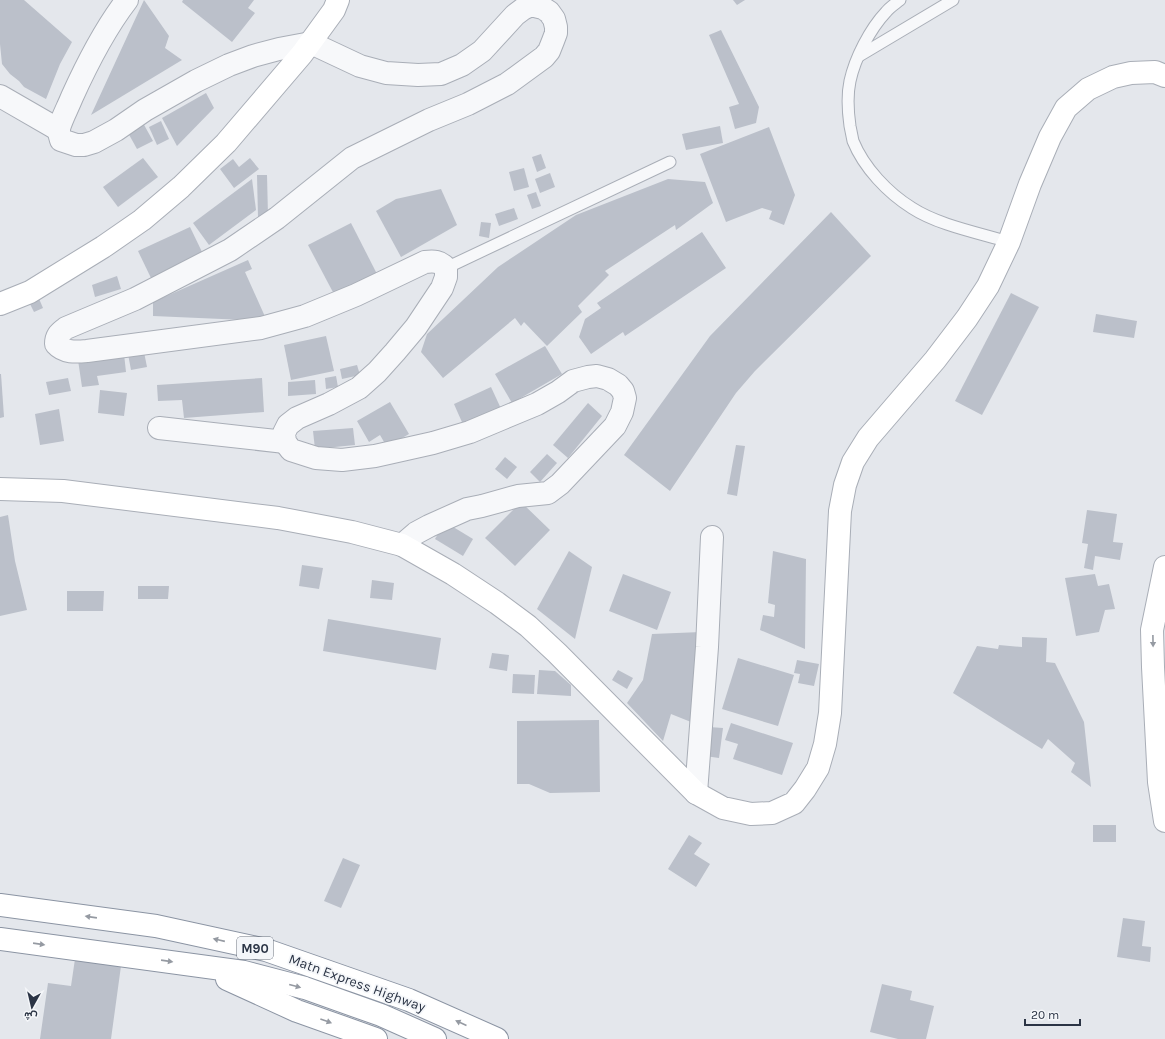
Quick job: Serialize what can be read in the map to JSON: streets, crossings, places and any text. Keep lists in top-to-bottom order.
{
  "streets": {
    "main road": ["M90", "Matn Express Highway"]
  },
  "scale_bar": "20 m",
  "north": "bottom"
}
